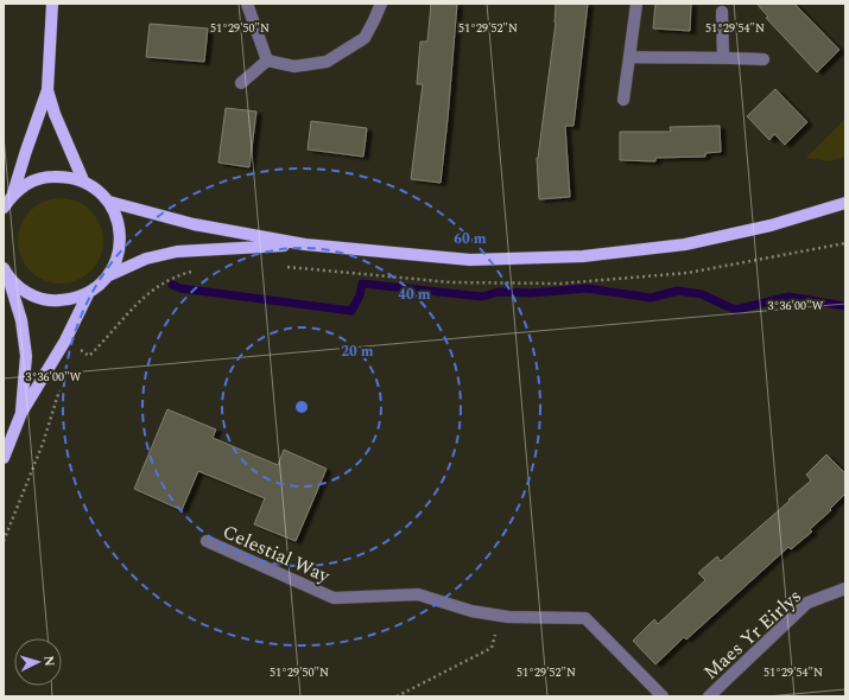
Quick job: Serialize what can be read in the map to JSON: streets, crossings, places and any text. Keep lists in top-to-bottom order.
{
  "streets": {
    "street": ["Celestial Way", "Maes Yr Eirlys"]
  },
  "north": "right",
  "coordinates": [
    "51°29'50\"N",
    "51°29'52\"N",
    "51°29'54\"N",
    "3°36'00\"W"
  ],
  "rings": ["60 m", "40 m", "20 m"]
}
